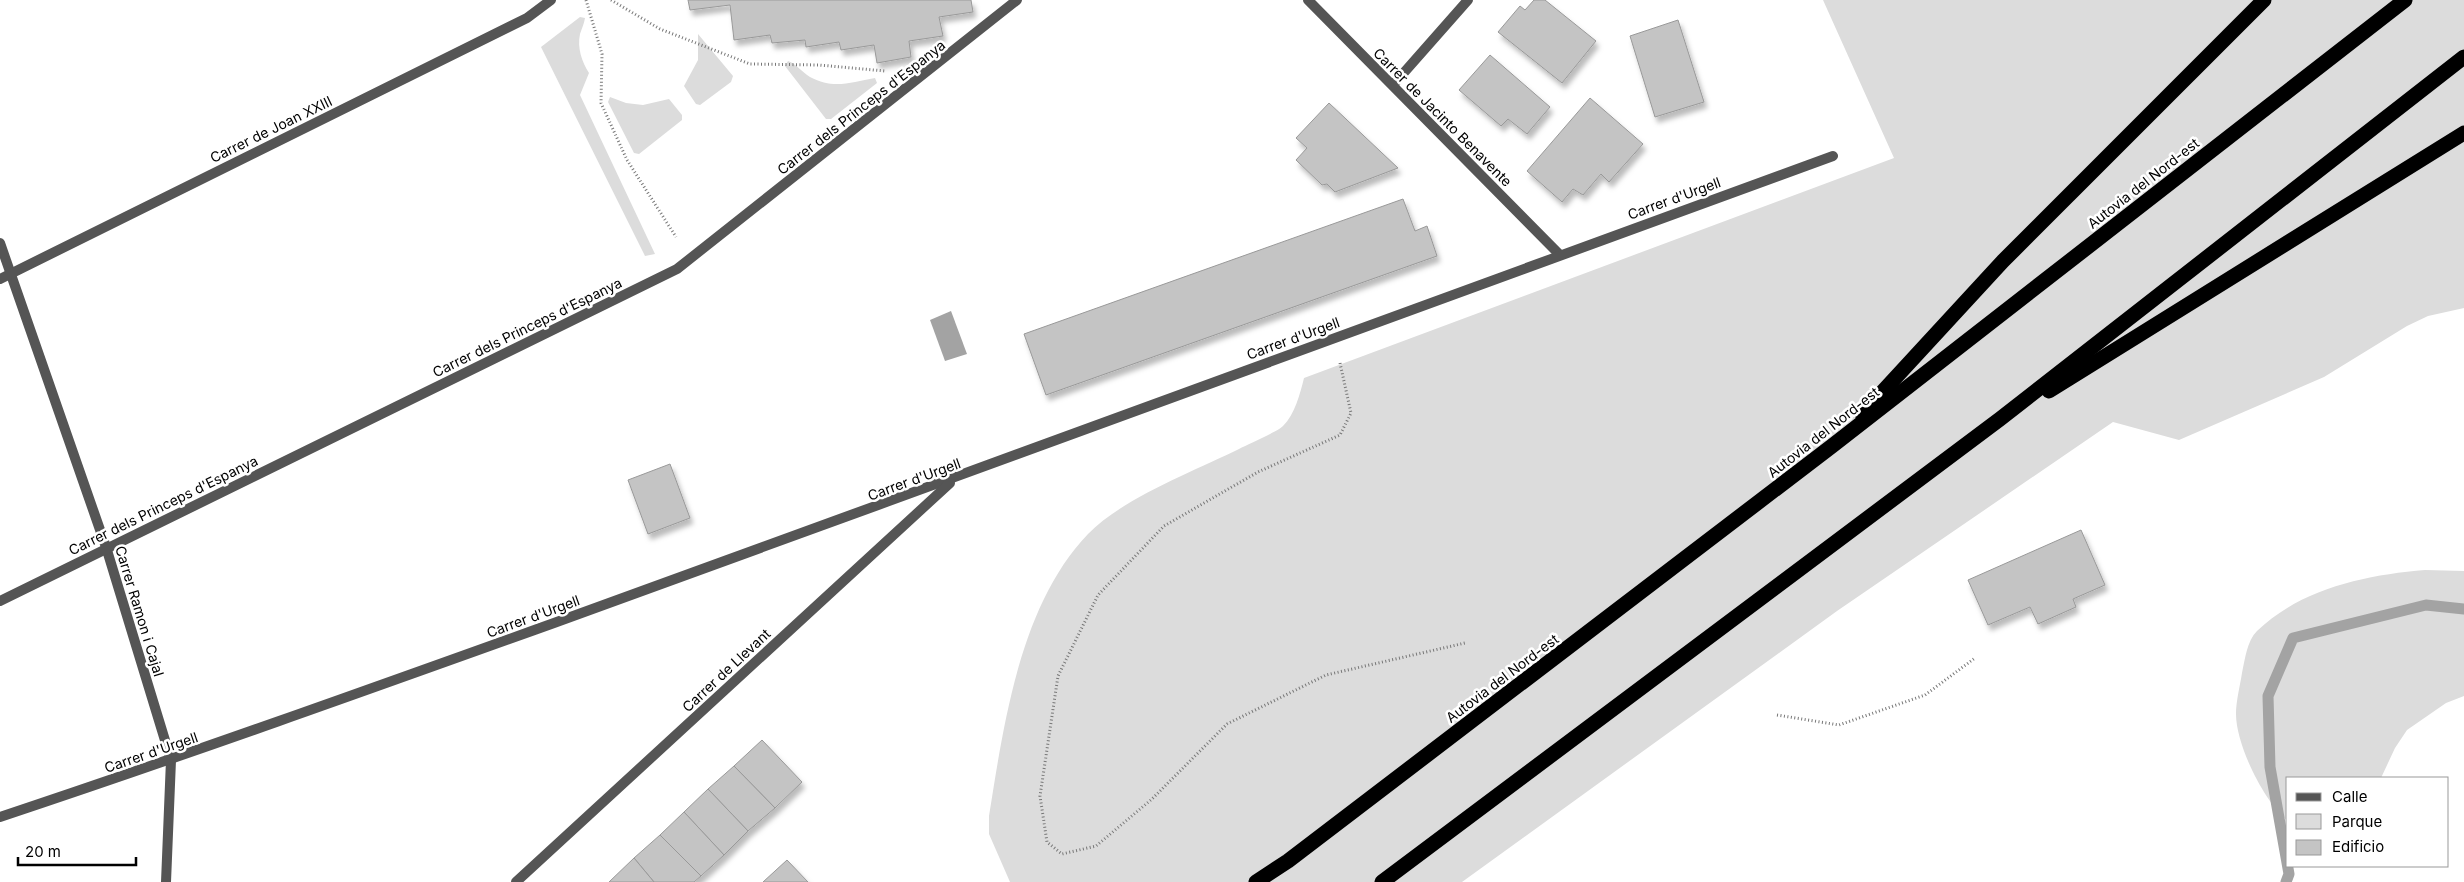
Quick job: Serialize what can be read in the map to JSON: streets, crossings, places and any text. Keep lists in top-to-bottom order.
{
  "streets": {
    "highway": ["Autovia del Nord-est"],
    "street": [
      "Carrer dels Princeps d'Espanya",
      "Carrer de Jacinto Benavente",
      "Carrer de Joan XXIII",
      "Carrer d'Urgell",
      "Carrer Ramon i Cajal",
      "Carrer de Llevant"
    ]
  },
  "crossings": [
    ["Carrer dels Princeps d'Espanya", "Carrer Ramon i Cajal"],
    ["Carrer de Jacinto Benavente", "Carrer d'Urgell"],
    ["Carrer de Joan XXIII", "Carrer Ramon i Cajal"],
    ["Carrer d'Urgell", "Carrer Ramon i Cajal"],
    ["Carrer d'Urgell", "Carrer de Llevant"]
  ],
  "legend": ["Calle", "Parque", "Edificio"],
  "scale_bar": "20 m"
}
